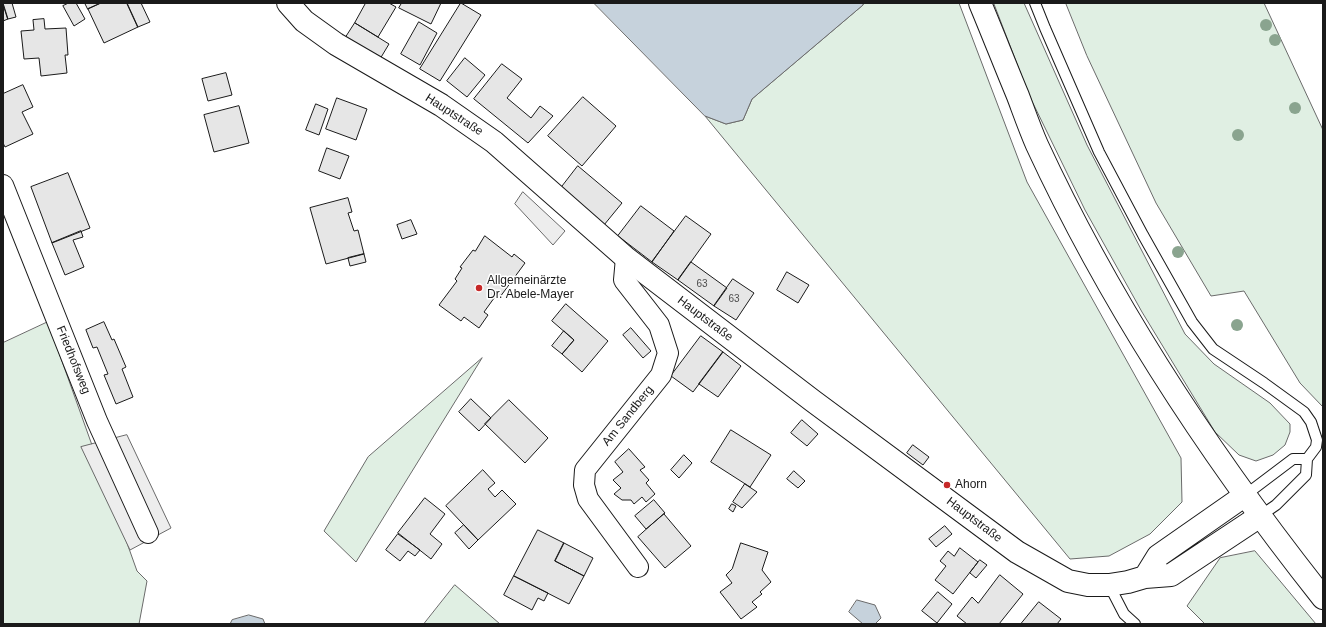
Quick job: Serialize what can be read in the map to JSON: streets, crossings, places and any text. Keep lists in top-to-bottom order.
{
  "streets": {
    "street": ["Hauptstraße", "Friedhofsweg", "Am Sandberg"]
  },
  "crossings": [
    ["Hauptstraße", "Am Sandberg"]
  ],
  "places": ["Allgemeinärzte Dr. Abele-Mayer", "Ahorn"],
  "house_numbers": ["63", "63"]
}
